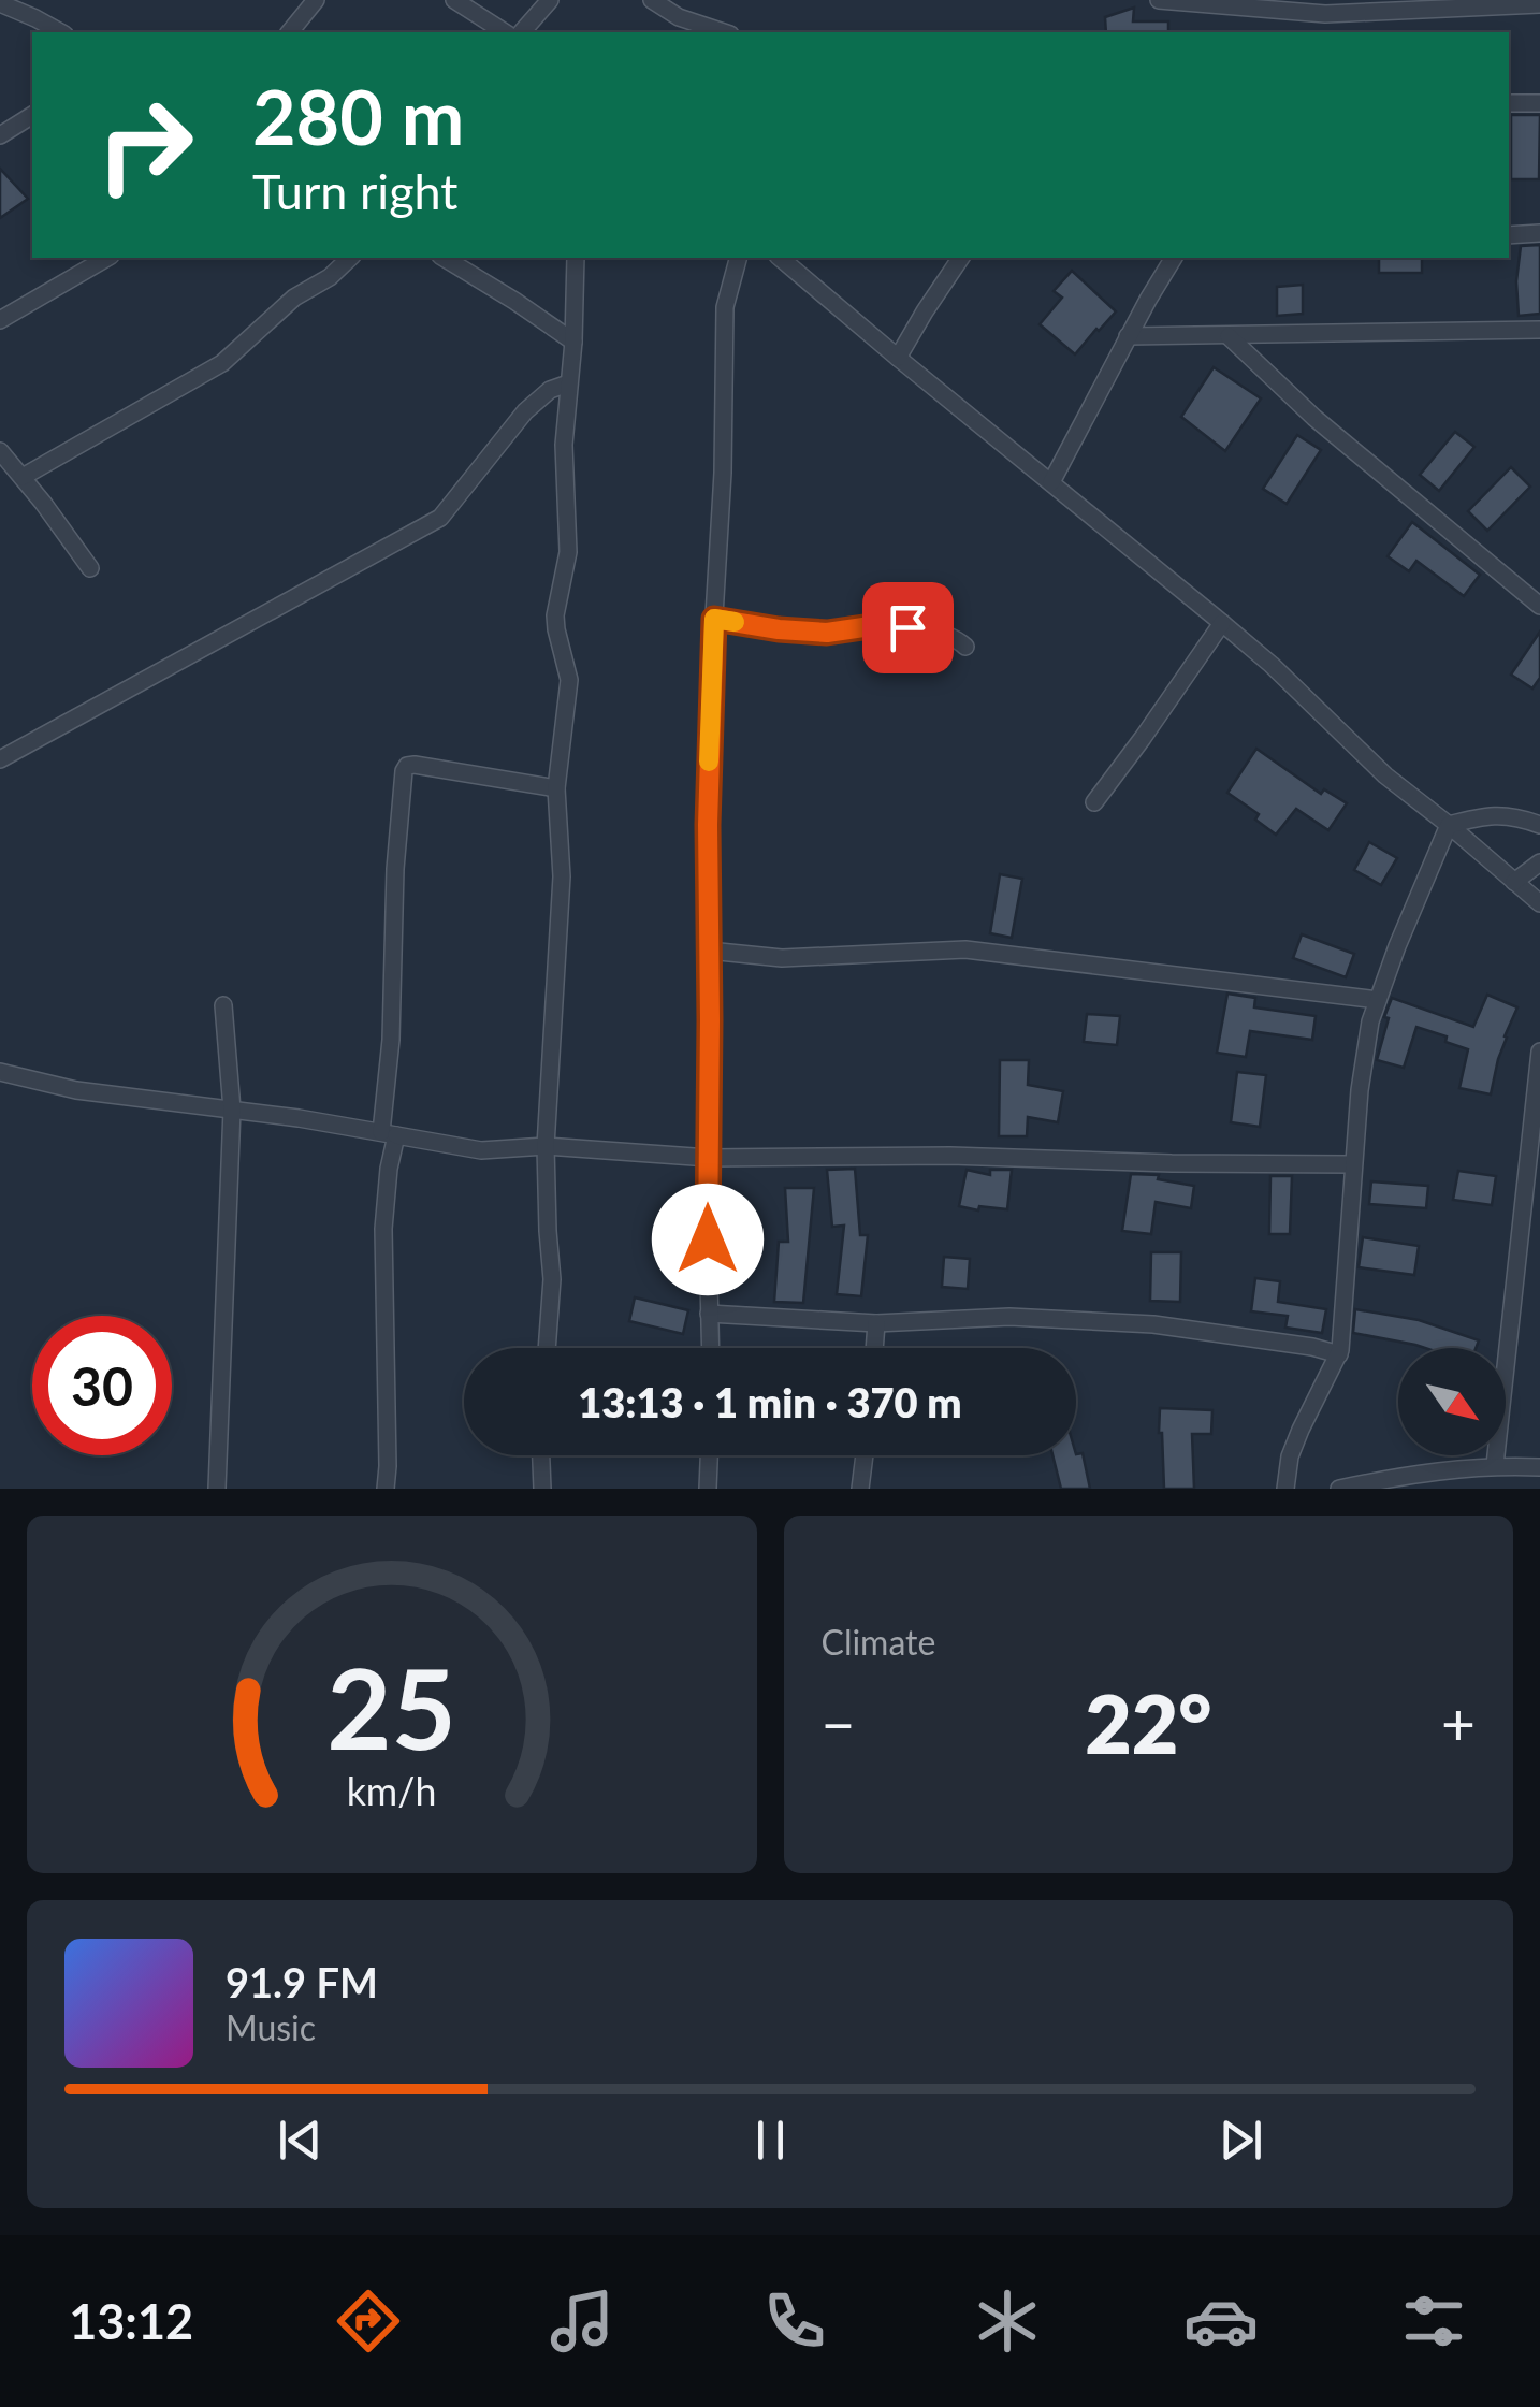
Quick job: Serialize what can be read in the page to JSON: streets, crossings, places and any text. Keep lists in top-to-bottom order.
{
  "north": "bottom right",
  "page": {
    "turn": ["280 m", "Turn right"],
    "limit": "30",
    "trip": "13:13 · 1 min · 370 m",
    "tile": "Climate",
    "heat": ["−", "22°", "+"],
    "song": ["91.9 FM", "Music"],
    "tabs": "13:12",
    "gauge": ["25", "km/h"]
  }
}
